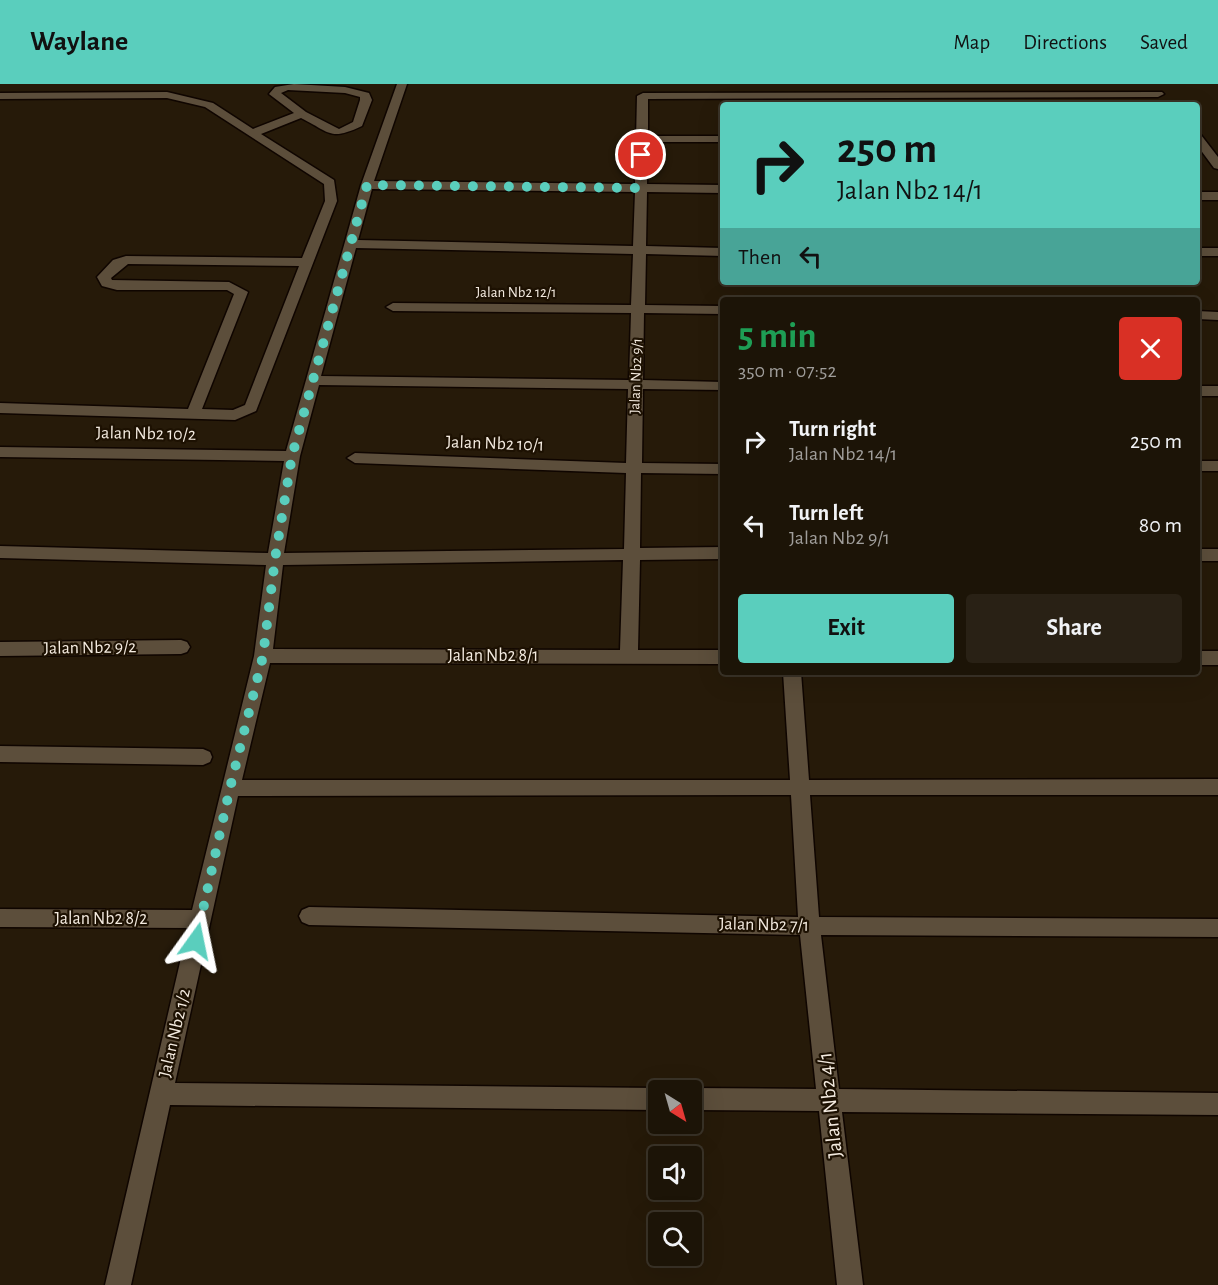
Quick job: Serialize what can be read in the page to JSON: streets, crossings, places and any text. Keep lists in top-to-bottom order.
{
  "streets": {
    "street": [
      "Jalan Nb2 12/1",
      "Jalan Nb2 9/1",
      "Jalan Nb2 10/2",
      "Jalan Nb2 10/1",
      "Jalan Nb2 9/2",
      "Jalan Nb2 8/1",
      "Jalan Nb2 8/2",
      "Jalan Nb2 7/1",
      "Jalan Nb2 1/2",
      "Jalan Nb2 4/1"
    ]
  },
  "crossings": [
    ["Jalan Nb2 12/1", "Jalan Nb2 9/1"],
    ["Jalan Nb2 9/1", "Jalan Nb2 10/1"],
    ["Jalan Nb2 9/1", "Jalan Nb2 8/1"],
    ["Jalan Nb2 10/2", "Jalan Nb2 1/2"],
    ["Jalan Nb2 8/1", "Jalan Nb2 1/2"],
    ["Jalan Nb2 8/2", "Jalan Nb2 1/2"],
    ["Jalan Nb2 7/1", "Jalan Nb2 4/1"]
  ],
  "north": "bottom right",
  "page": {
    "header": "Waylane",
    "nav": ["Map", "Directions", "Saved"],
    "turn": ["250 m", "Jalan Nb2 14/1"],
    "then": "Then",
    "heading": ["5 min", "350 m · 07:52"],
    "list": [
      {
        "name": "Turn right",
        "note": "Jalan Nb2 14/1",
        "value": "250 m"
      },
      {
        "name": "Turn left",
        "note": "Jalan Nb2 9/1",
        "value": "80 m"
      }
    ],
    "buttons": ["Exit", "Share"]
  }
}
